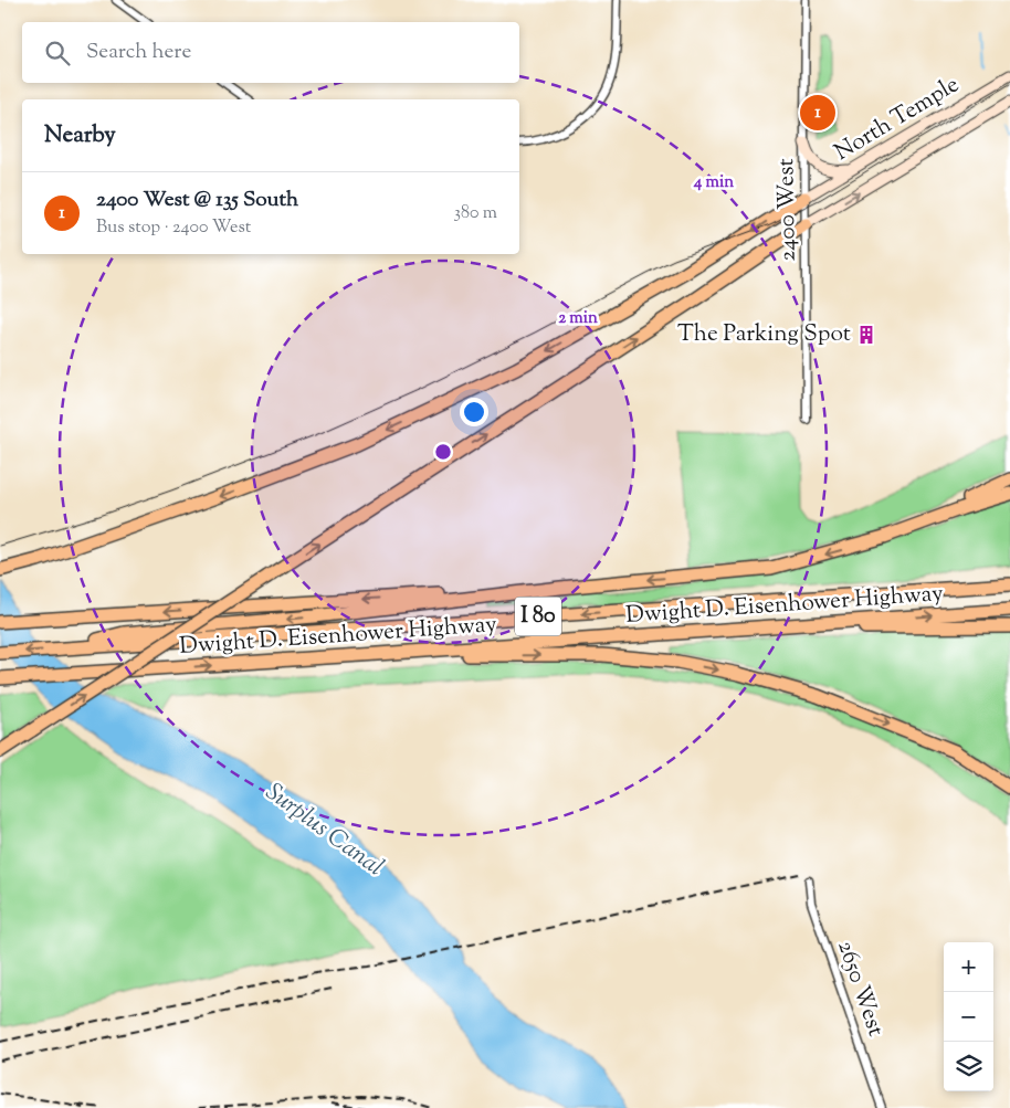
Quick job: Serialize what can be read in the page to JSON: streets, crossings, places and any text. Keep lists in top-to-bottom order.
{
  "streets": {
    "highway": ["Dwight D. Eisenhower Highway", "I 80"],
    "main road": ["North Temple"],
    "street": ["2400 West", "2650 West"]
  },
  "crossings": [
    ["North Temple", "2400 West"]
  ],
  "water": ["Surplus Canal"],
  "places": {
    "building": ["The Parking Spot"]
  },
  "page": {
    "search": "Search here",
    "pins": "1",
    "heading": "Nearby",
    "list": [
      {
        "mark": "1",
        "name": "2400 West @ 135 South",
        "note": "Bus stop · 2400 West",
        "value": "380 m"
      }
    ],
    "map_buttons": ["+", "−"]
  },
  "rings": ["4 min", "2 min"]
}
